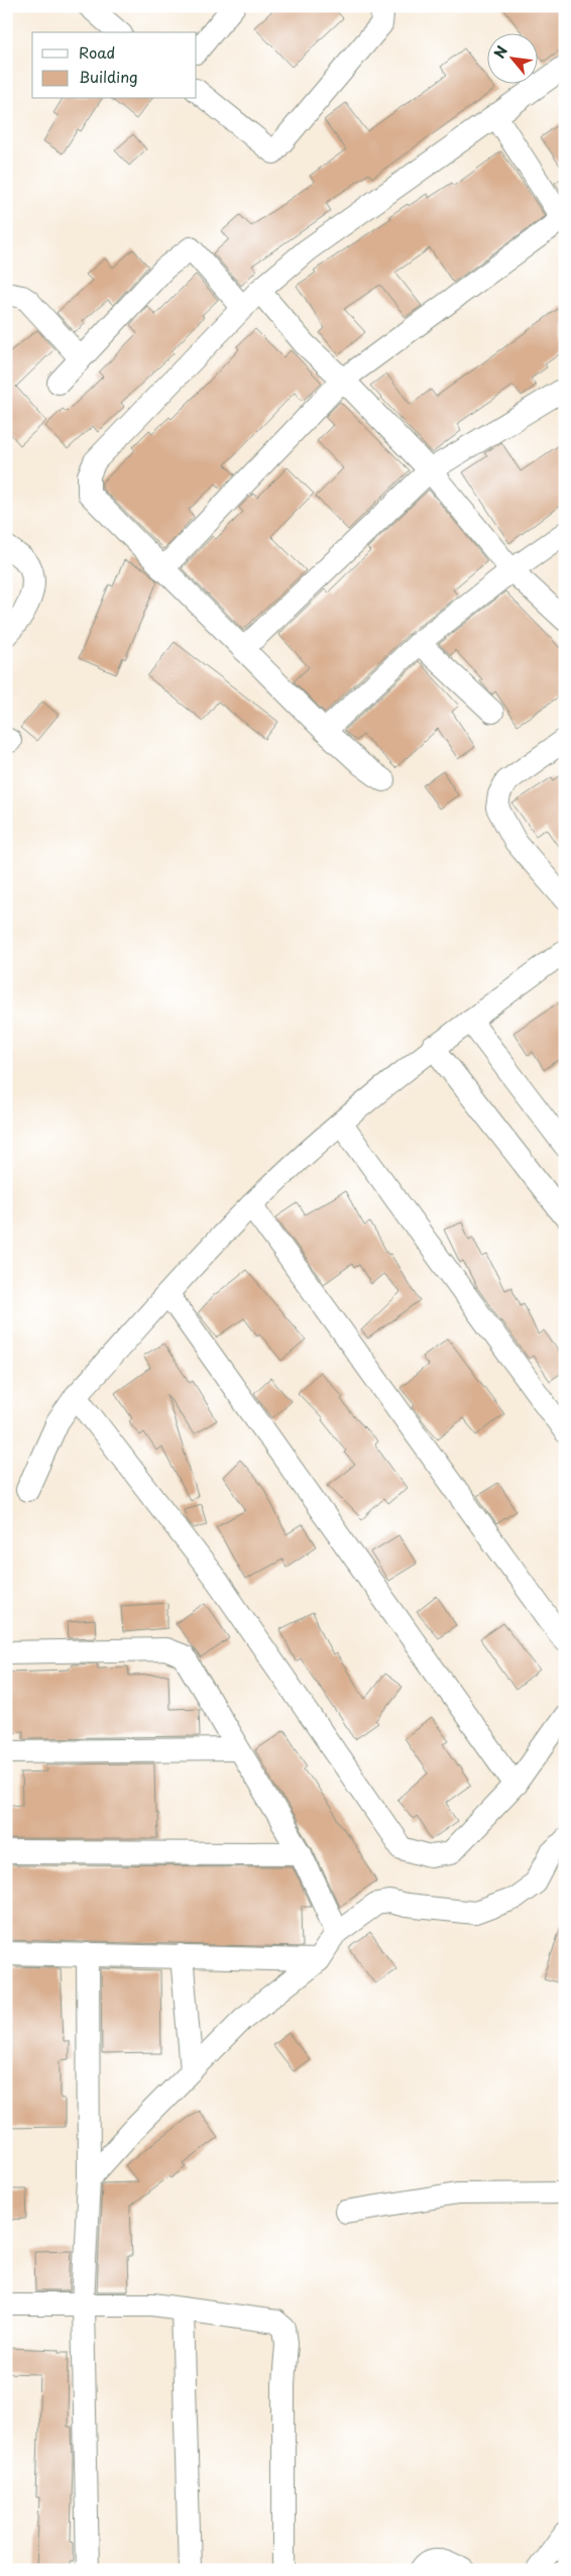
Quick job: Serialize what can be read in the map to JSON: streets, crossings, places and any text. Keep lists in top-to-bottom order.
{
  "legend": ["Road", "Building"],
  "north": "top left"
}
